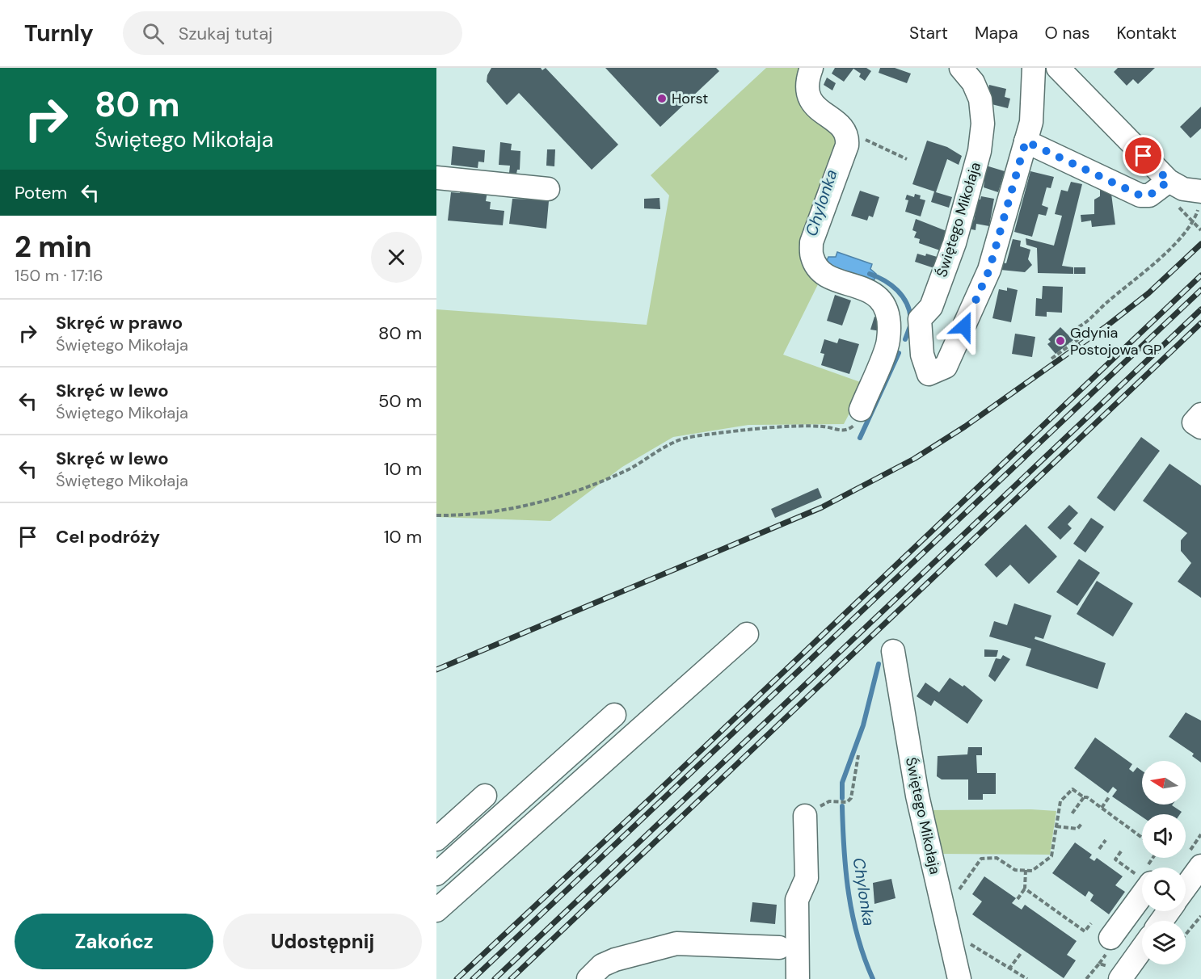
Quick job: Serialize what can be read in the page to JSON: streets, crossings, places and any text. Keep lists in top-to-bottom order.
{
  "streets": {
    "street": ["Świętego Mikołaja"]
  },
  "water": ["Chylonka"],
  "places": ["Horst", "Gdynia Postojowa GP"],
  "north": "left",
  "page": {
    "header": "Turnly",
    "search": "Szukaj tutaj",
    "nav": [
      "Start",
      "Mapa",
      "O nas",
      "Kontakt"
    ],
    "turn": ["80 m", "Świętego Mikołaja"],
    "then": "Potem",
    "heading": ["2 min", "150 m · 17:16"],
    "list": [
      {
        "name": "Skręć w prawo",
        "note": "Świętego Mikołaja",
        "value": "80 m"
      },
      {
        "name": "Skręć w lewo",
        "note": "Świętego Mikołaja",
        "value": "50 m"
      },
      {
        "name": "Skręć w lewo",
        "note": "Świętego Mikołaja",
        "value": "10 m"
      },
      {
        "name": "Cel podróży",
        "value": "10 m"
      }
    ],
    "buttons": ["Zakończ", "Udostępnij"]
  }
}
